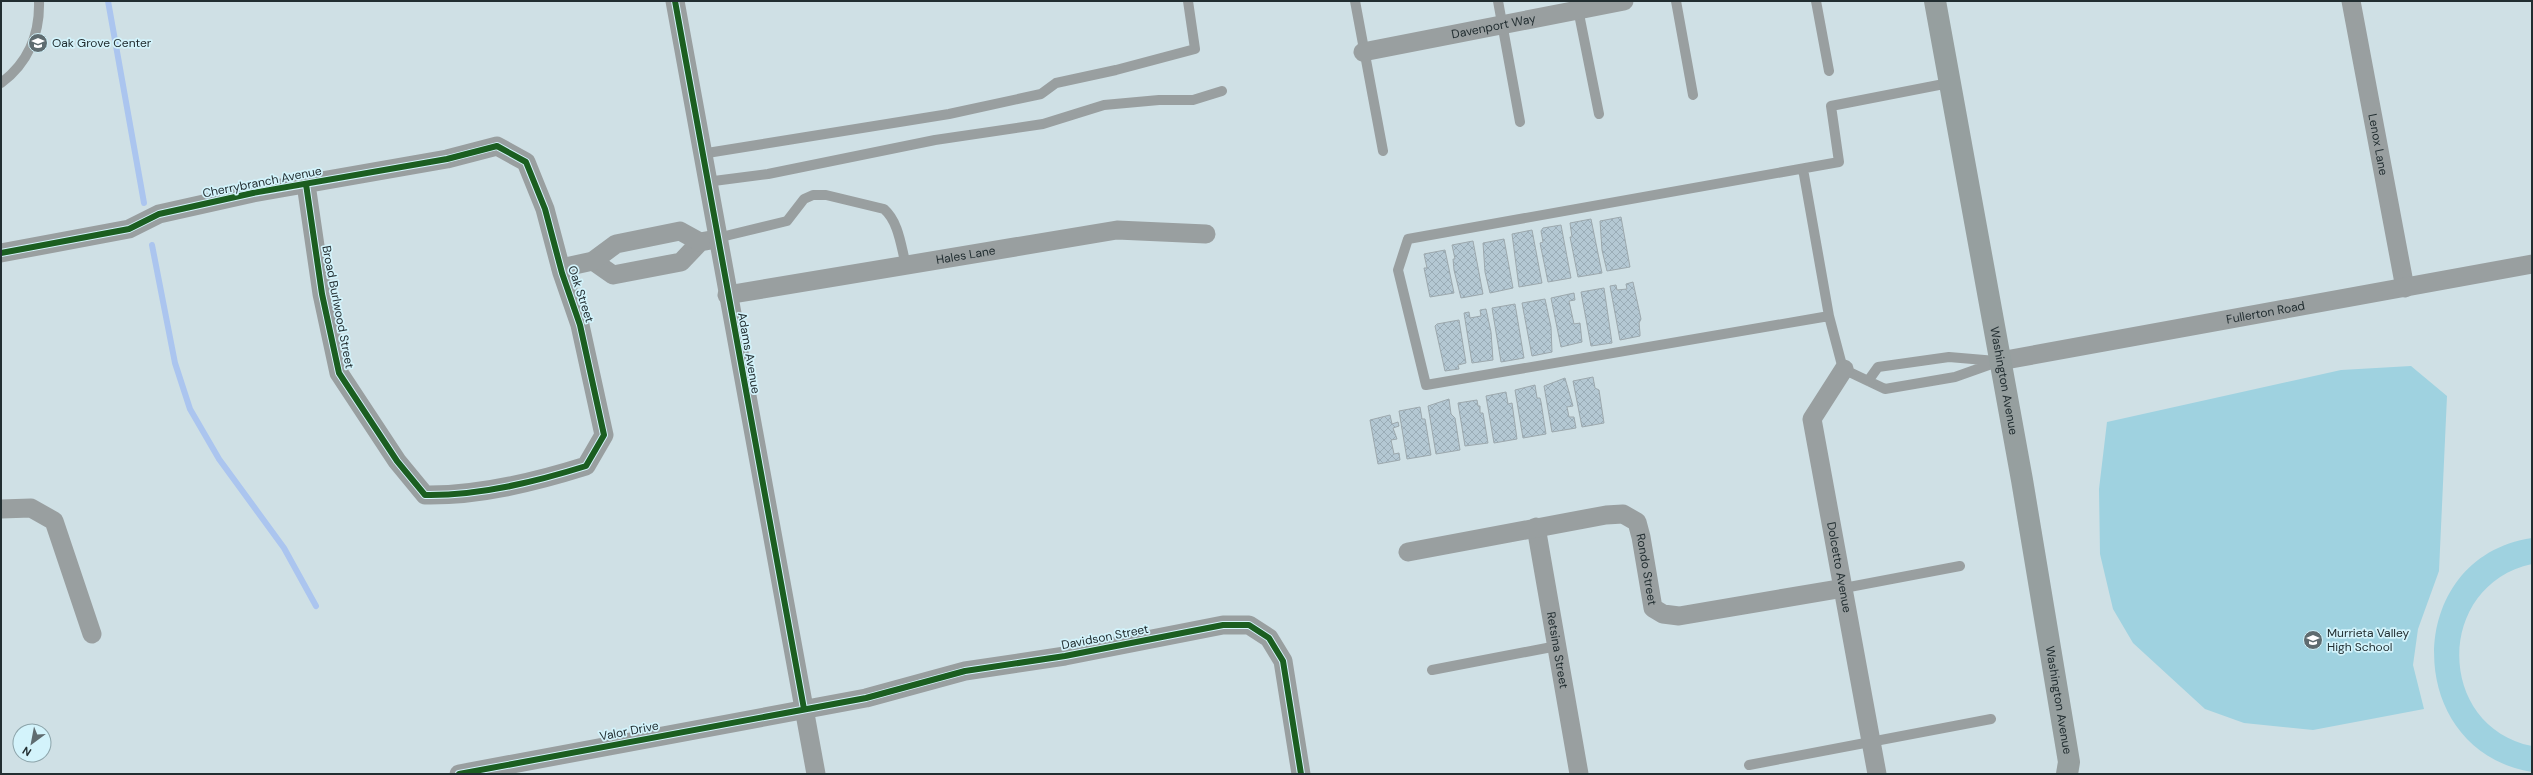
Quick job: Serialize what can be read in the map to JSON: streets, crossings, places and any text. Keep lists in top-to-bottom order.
{
  "streets": {
    "main road": ["Washington Avenue"],
    "street": [
      "Davenport Way",
      "Lenox Lane",
      "Cherrybranch Avenue",
      "Hales Lane",
      "Oak Street",
      "Broad Burlwood Street",
      "Fullerton Road",
      "Adams Avenue",
      "Dolcetto Avenue",
      "Rondo Street",
      "Davidson Street",
      "Retsina Street",
      "Valor Drive"
    ]
  },
  "crossings": [
    ["Lenox Lane", "Fullerton Road"],
    ["Cherrybranch Avenue", "Oak Street"],
    ["Cherrybranch Avenue", "Broad Burlwood Street"],
    ["Hales Lane", "Adams Avenue"],
    ["Oak Street", "Broad Burlwood Street"],
    ["Fullerton Road", "Washington Avenue"],
    ["Adams Avenue", "Davidson Street"],
    ["Adams Avenue", "Valor Drive"],
    ["Dolcetto Avenue", "Rondo Street"],
    ["Rondo Street", "Retsina Street"],
    ["Davidson Street", "Valor Drive"]
  ],
  "places": {
    "school or university": ["Oak Grove Center", "Murrieta Valley High School"]
  },
  "north": "bottom left"
}
